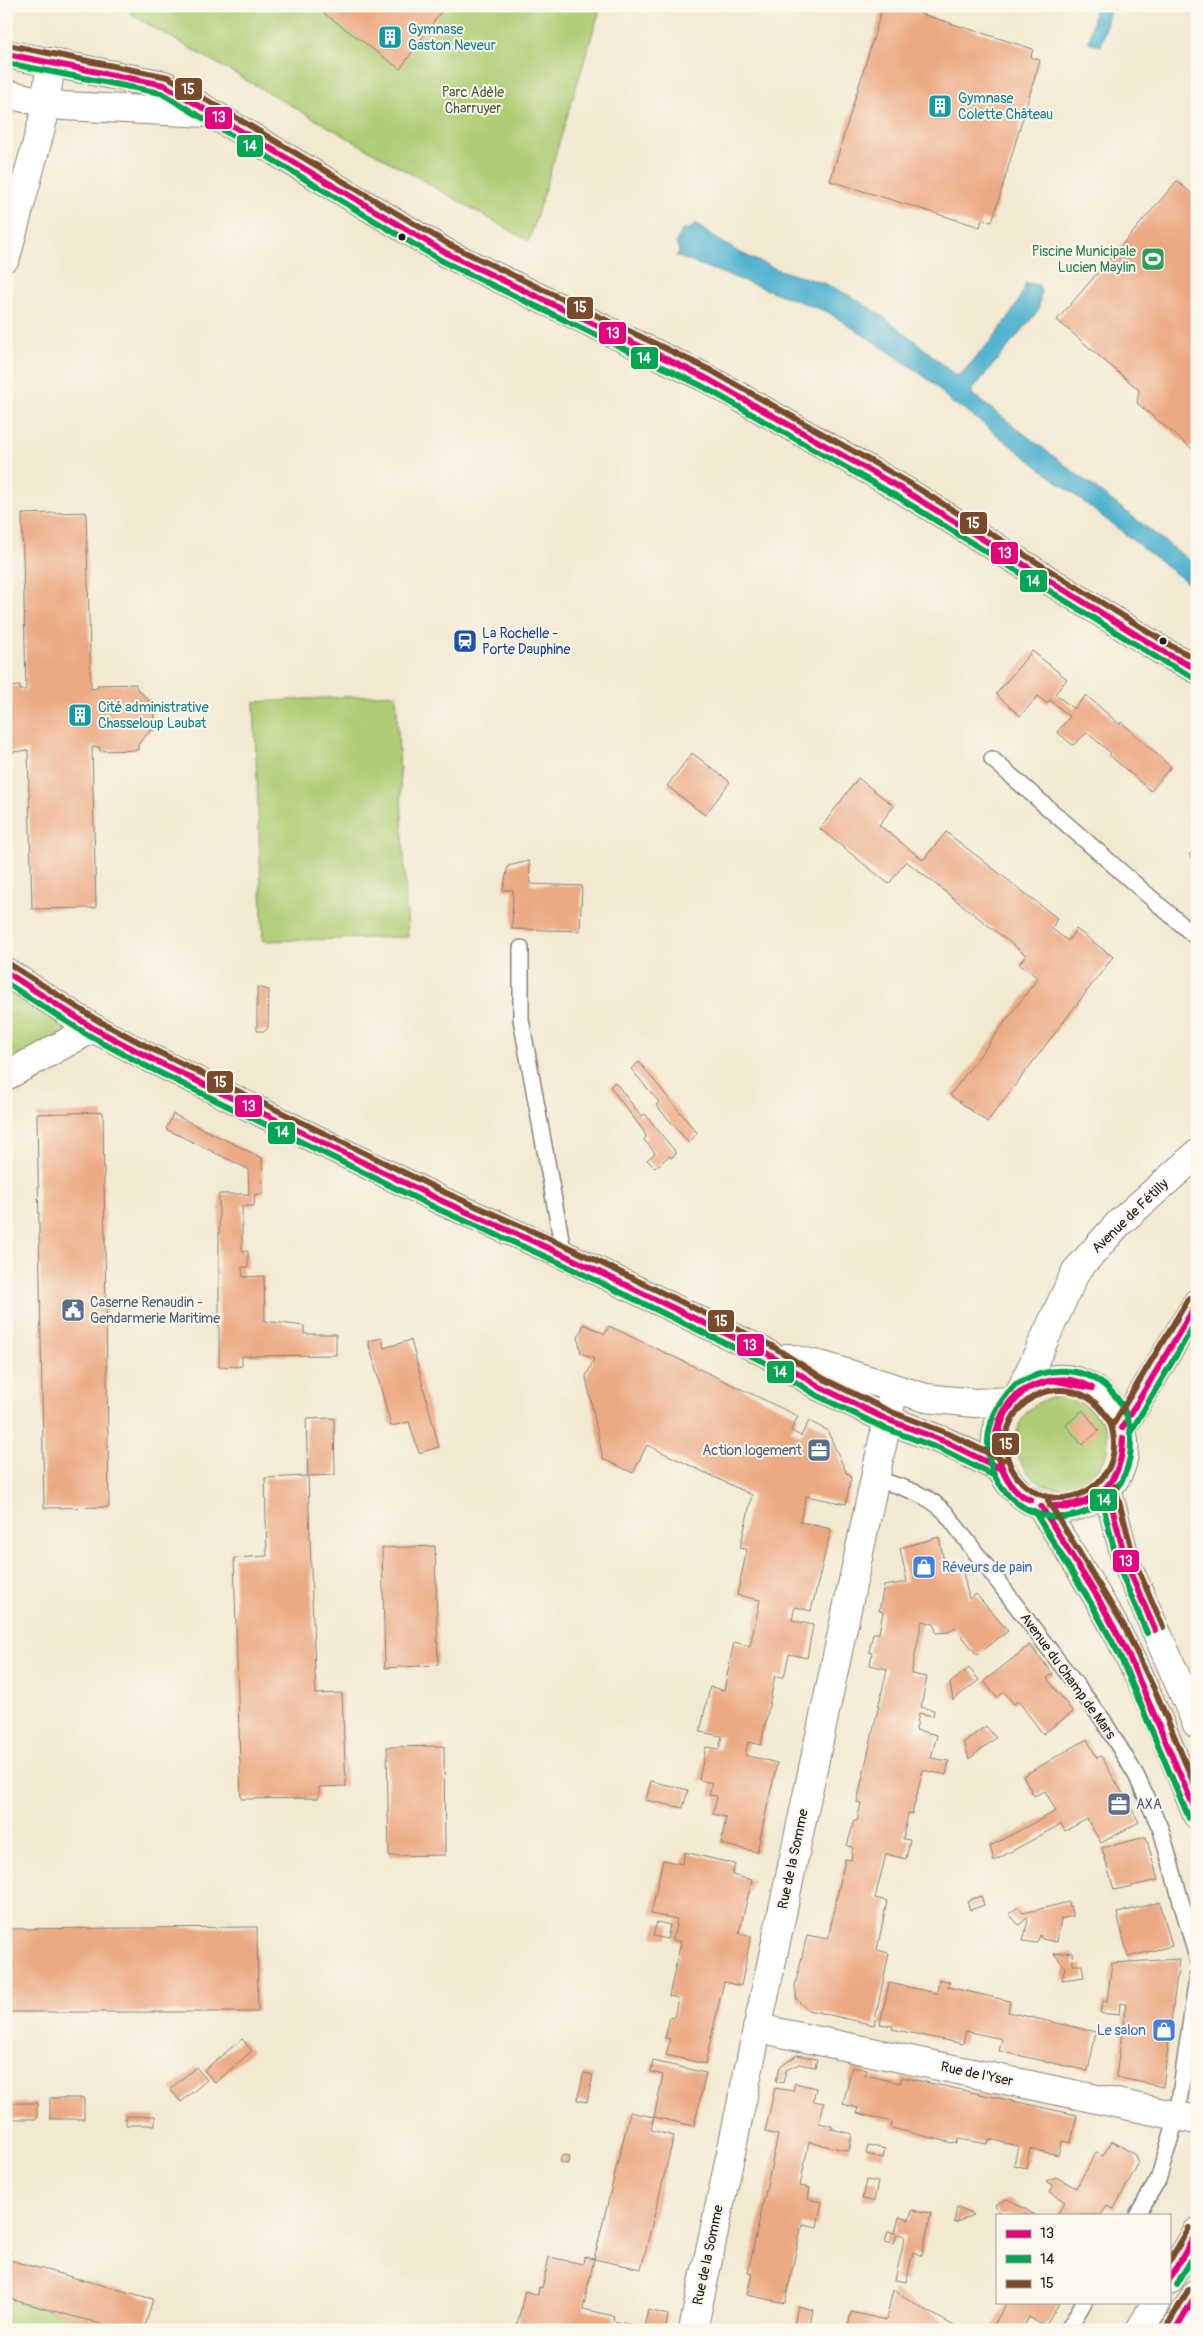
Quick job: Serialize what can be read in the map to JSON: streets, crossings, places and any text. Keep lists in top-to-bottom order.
{
  "streets": {
    "main road": ["Avenue de Fétilly", "Rue de la Somme", "Rue de l'Yser"],
    "lane": ["Avenue du Champ de Mars"]
  },
  "crossings": [
    ["Avenue du Champ de Mars", "Rue de la Somme"],
    ["Rue de la Somme", "Rue de l'Yser"]
  ],
  "parks": ["Parc Adèle Charruyer"],
  "places": {
    "building": ["Gymnase Gaston Neveur", "Gymnase Colette Château", "Cité administrative Chasseloup Laubat"],
    "sports": ["Piscine Municipale Lucien Maylin"],
    "station": ["La Rochelle - Porte Dauphine"],
    "public building": ["Caserne Renaudin - Gendarmerie Maritime"],
    "office": ["Action logement", "AXA"],
    "shop": ["Rêveurs de pain", "Le salon"]
  },
  "lines": ["transit line 15", "transit line 13", "transit line 14"],
  "legend": ["13", "14", "15"]
}
